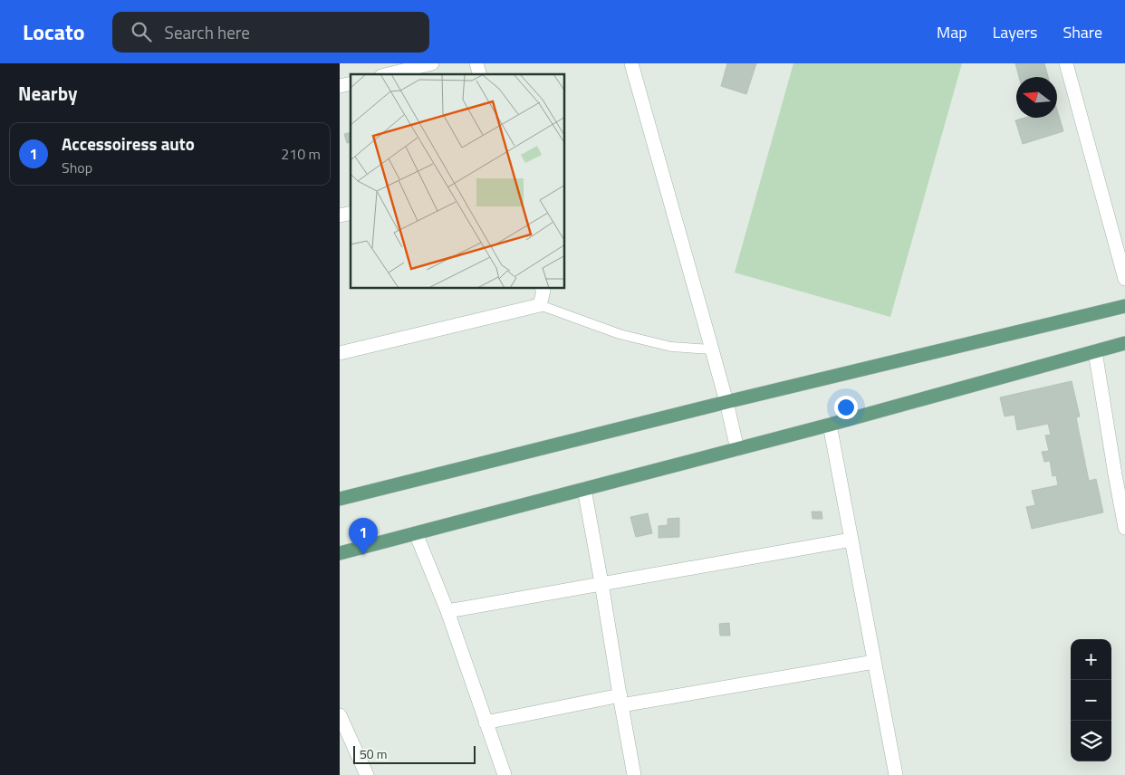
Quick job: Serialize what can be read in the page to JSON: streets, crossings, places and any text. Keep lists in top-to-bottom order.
{
  "scale_bar": "50 m",
  "north": "left",
  "page": {
    "header": "Locato",
    "search": "Search here",
    "nav": ["Map", "Layers", "Share"],
    "heading": "Nearby",
    "list": [
      {
        "mark": "1",
        "name": "Accessoiress auto",
        "note": "Shop",
        "value": "210 m"
      }
    ],
    "pins": "1",
    "map_buttons": ["+", "−"],
    "scale": "50 m"
  }
}
